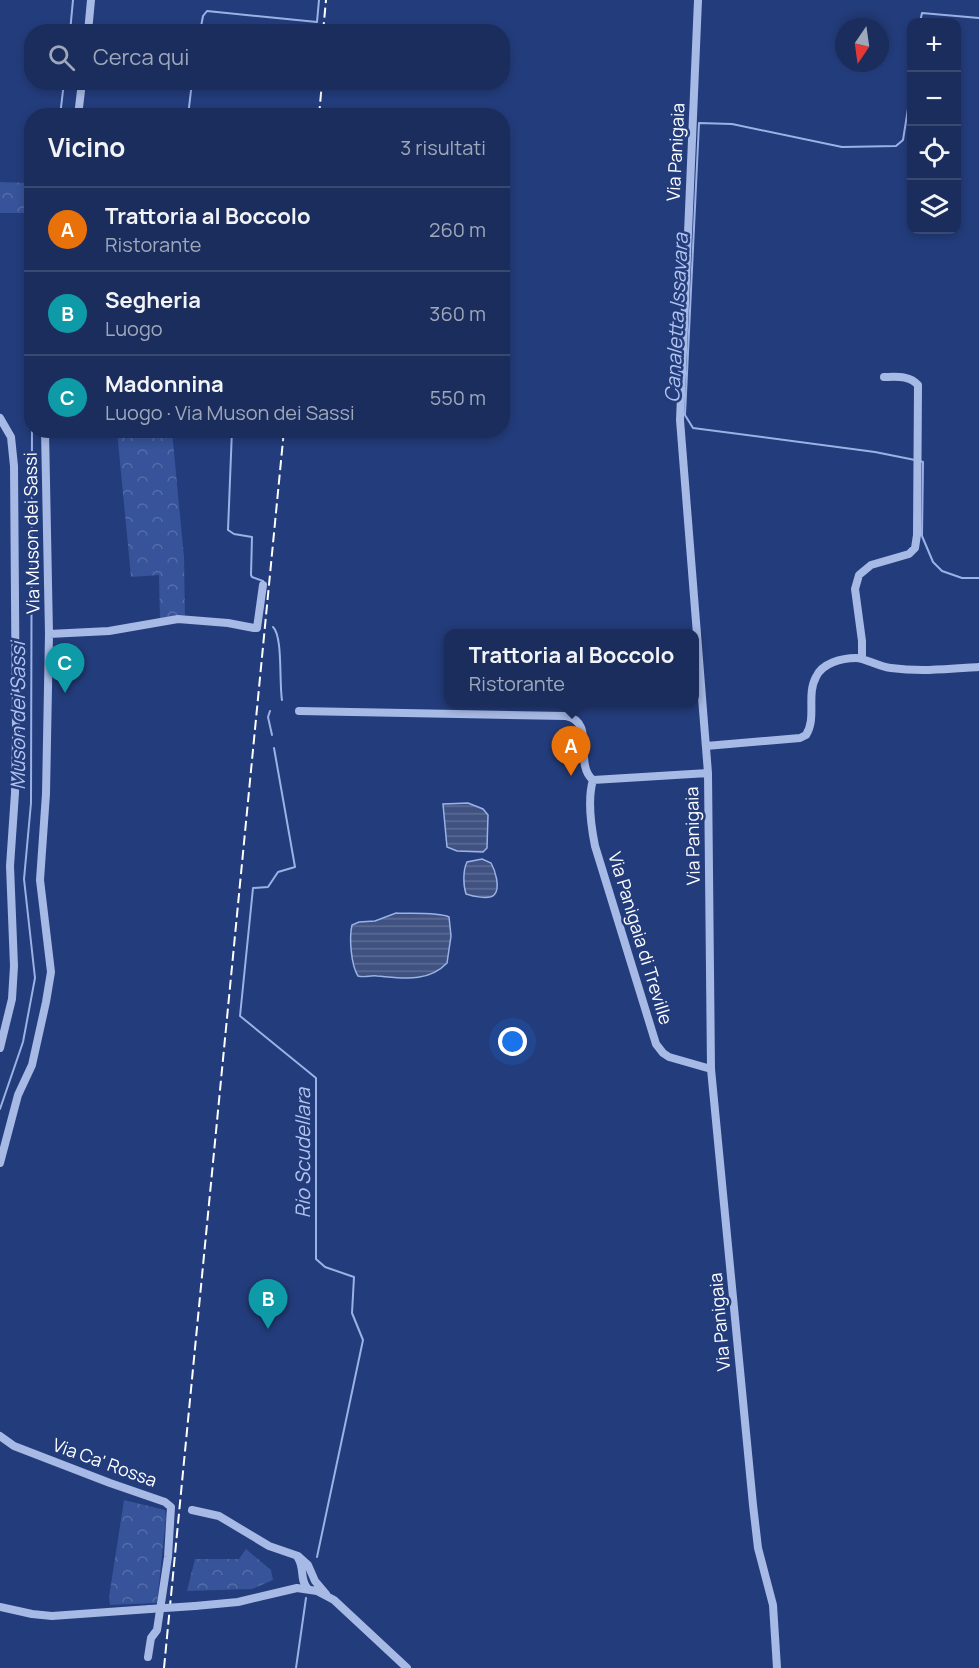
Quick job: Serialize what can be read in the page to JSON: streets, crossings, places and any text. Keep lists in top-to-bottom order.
{
  "streets": {
    "street": [
      "Via Panigaia",
      "Via Muson dei Sassi",
      "Via Panigaia di Treville",
      "Via Ca' Rossa"
    ]
  },
  "crossings": [
    ["Via Panigaia", "Via Panigaia di Treville"]
  ],
  "water": ["Canaletta Issavara", "Muson dei Sassi", "Rio Scudellara"],
  "north": "bottom",
  "page": {
    "map_buttons": ["+", "−"],
    "search": "Cerca qui",
    "heading": ["Vicino", "3 risultati"],
    "list": [
      {
        "mark": "A",
        "name": "Trattoria al Boccolo",
        "note": "Ristorante",
        "value": "260 m"
      },
      {
        "mark": "B",
        "name": "Segheria",
        "note": "Luogo",
        "value": "360 m"
      },
      {
        "mark": "C",
        "name": "Madonnina",
        "note": "Luogo · Via Muson dei Sassi",
        "value": "550 m"
      }
    ],
    "popup": ["Trattoria al Boccolo", "Ristorante"],
    "pins": ["C", "A", "B"]
  }
}
